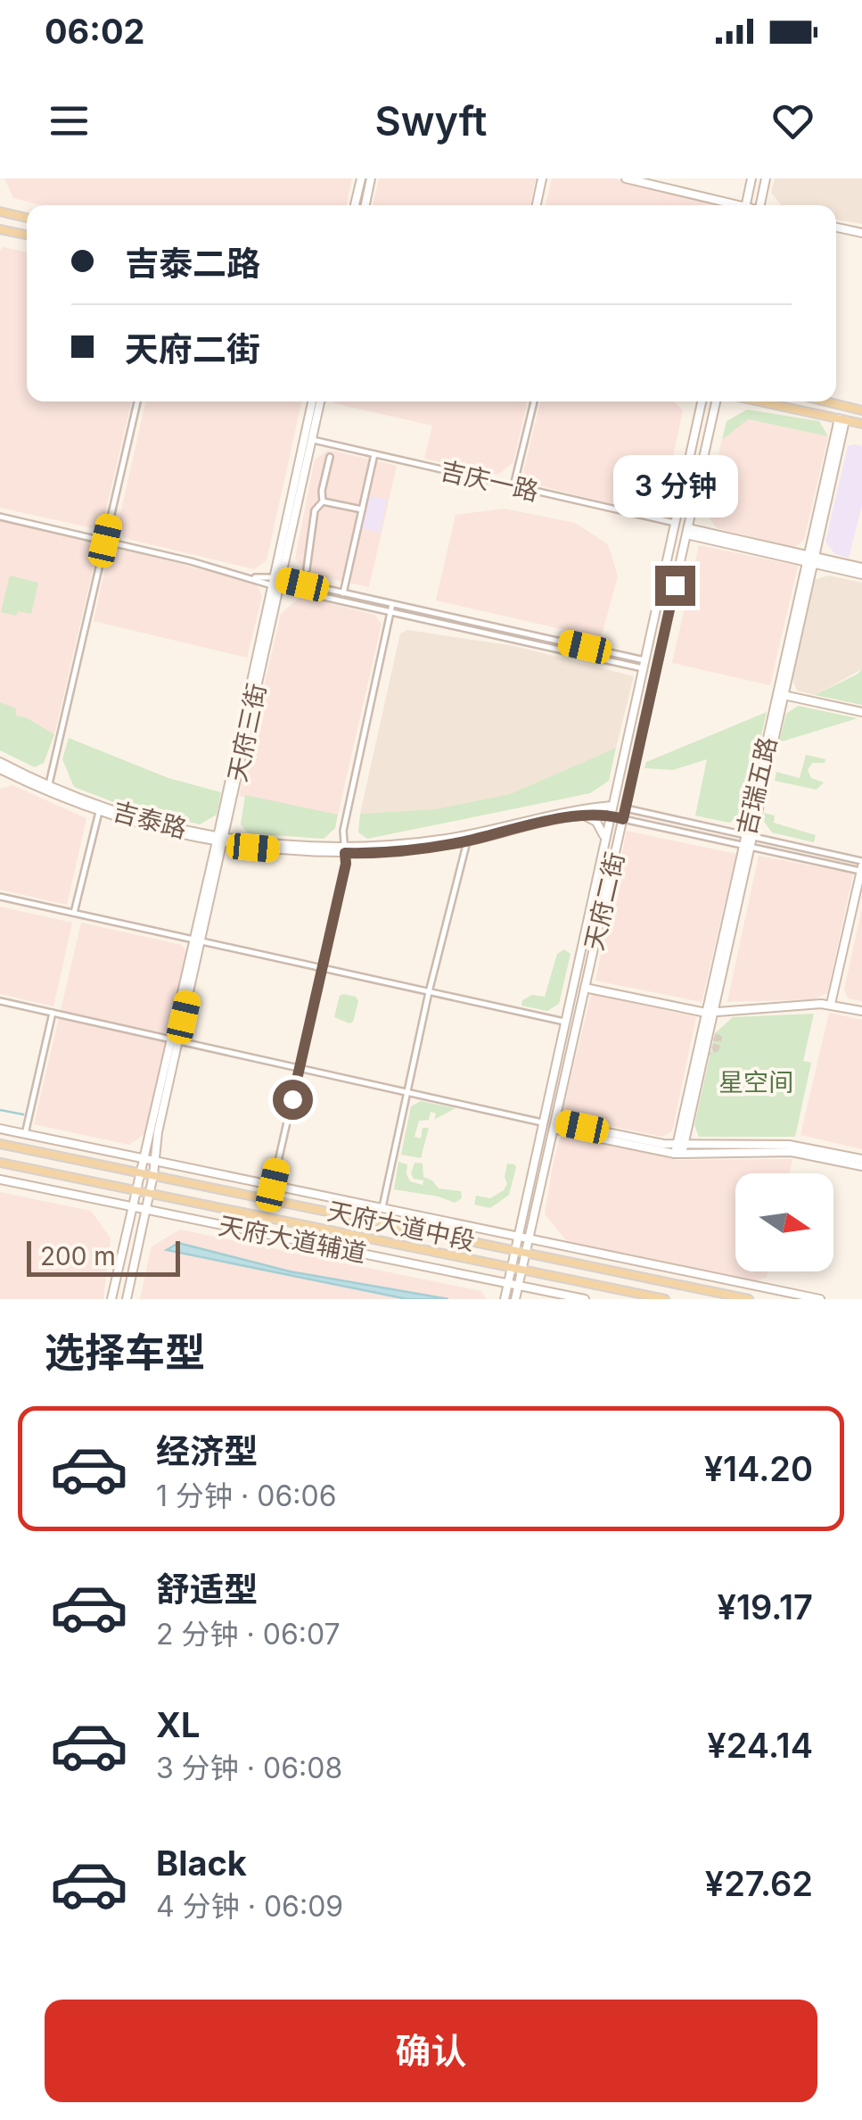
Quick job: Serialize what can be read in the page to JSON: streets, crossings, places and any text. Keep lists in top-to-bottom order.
{
  "streets": {
    "main road": ["天府大道中段"],
    "street": [
      "吉庆一路",
      "天府三街",
      "吉瑞五路",
      "吉泰路",
      "天府二街",
      "天府大道辅道"
    ]
  },
  "crossings": [
    ["吉庆一路", "天府三街"],
    ["吉庆一路", "天府二街"],
    ["天府三街", "吉泰路"],
    ["天府三街", "天府大道中段"],
    ["天府三街", "天府大道辅道"],
    ["吉泰路", "天府二街"],
    ["天府二街", "天府大道中段"],
    ["天府二街", "天府大道辅道"]
  ],
  "parks": ["星空间"],
  "scale_bar": "200 m",
  "north": "right",
  "page": {
    "status": "06:02",
    "header": "Swyft",
    "banner": ["吉泰二路", "天府二街"],
    "bubble": "3 分钟",
    "scale": "200 m",
    "heading": "选择车型",
    "list": [
      {
        "name": "经济型",
        "note": "1 分钟 · 06:06",
        "value": "¥14.20"
      },
      {
        "name": "舒适型",
        "note": "2 分钟 · 06:07",
        "value": "¥19.17"
      },
      {
        "name": "XL",
        "note": "3 分钟 · 06:08",
        "value": "¥24.14"
      },
      {
        "name": "Black",
        "note": "4 分钟 · 06:09",
        "value": "¥27.62"
      }
    ],
    "buttons": "确认"
  }
}
